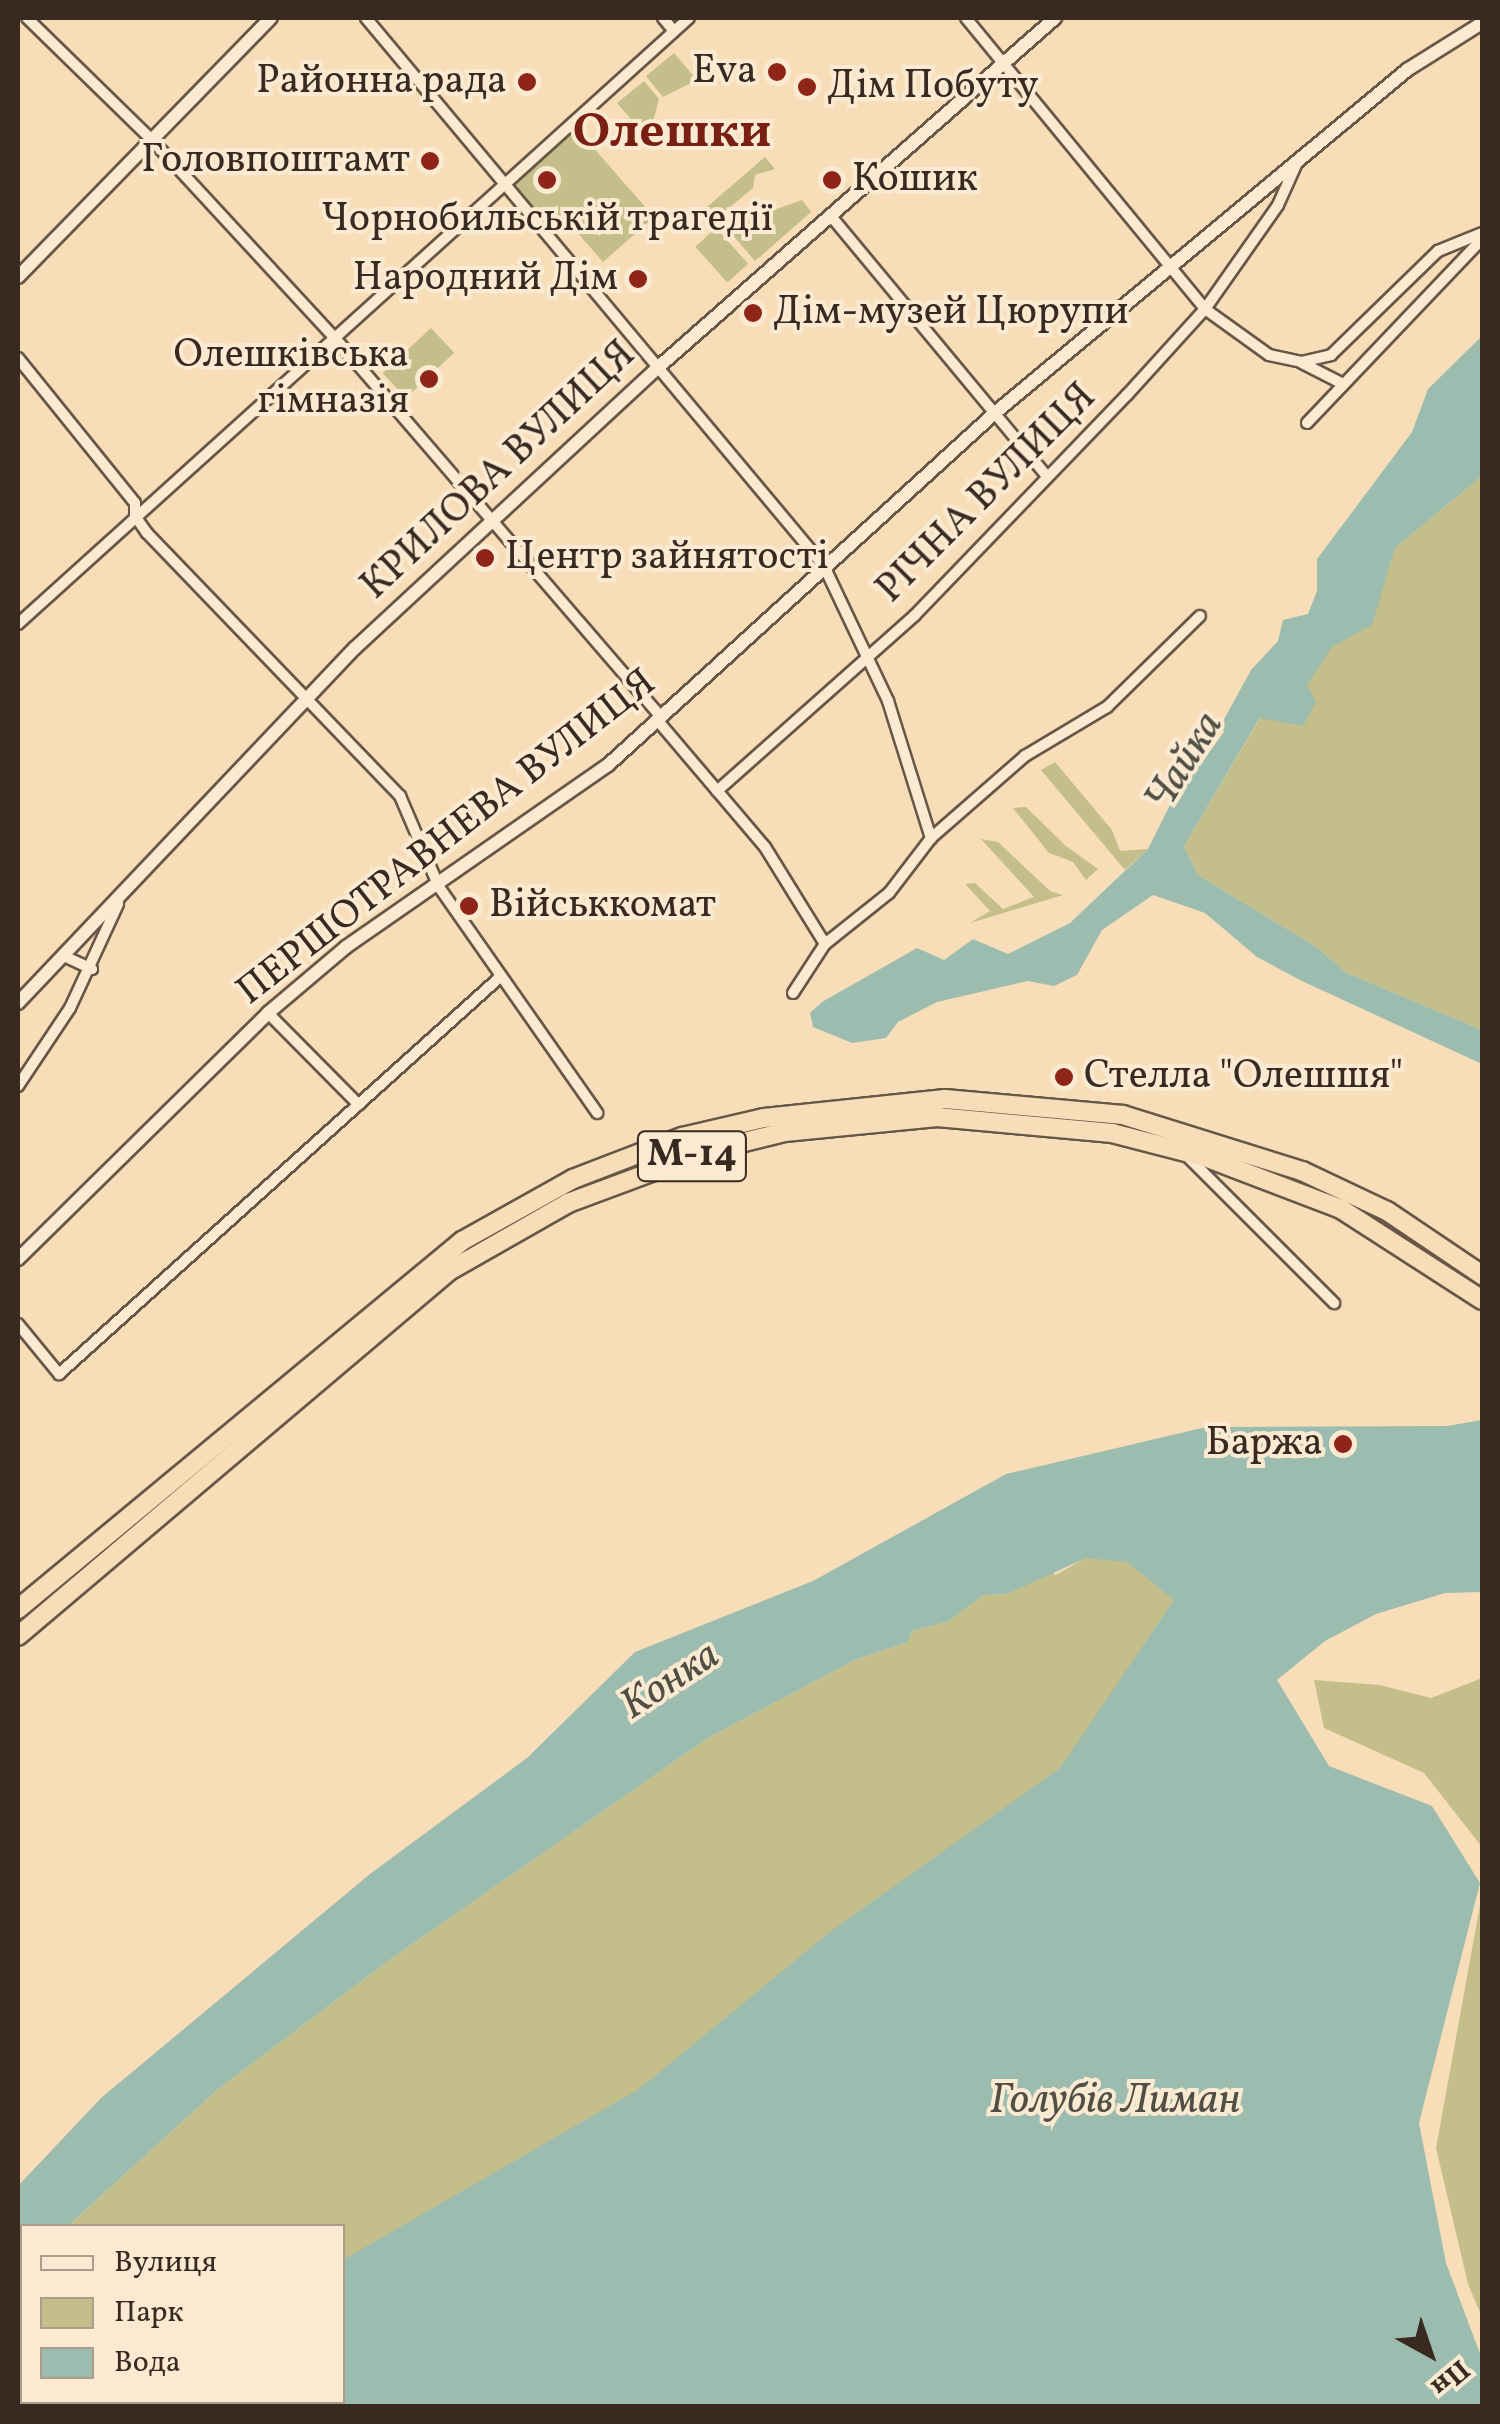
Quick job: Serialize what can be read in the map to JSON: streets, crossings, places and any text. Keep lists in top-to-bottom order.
{
  "streets": {
    "highway": ["М-14"],
    "street": ["КРИЛОВА ВУЛИЦЯ", "РІЧНА ВУЛИЦЯ", "ПЕРШОТРАВНЕВА ВУЛИЦЯ"]
  },
  "crossings": [
    ["РІЧНА ВУЛИЦЯ", "ПЕРШОТРАВНЕВА ВУЛИЦЯ"]
  ],
  "districts": ["Олешки"],
  "water": ["Чайка", "Конка", "Голубів Лиман"],
  "places": [
    "Eva",
    "Районна рада",
    "Дім Побуту",
    "Головпоштамт",
    "Чорнобильській трагедії",
    "Кошик",
    "Народний Дім",
    "Дім-музей Цюрупи",
    "Олешківська гімназія",
    "Центр зайнятості",
    "Військкомат",
    "Стелла \"Олешшя\"",
    "Баржа"
  ],
  "legend": ["Вулиця", "Парк", "Вода"],
  "north": "bottom right"
}
